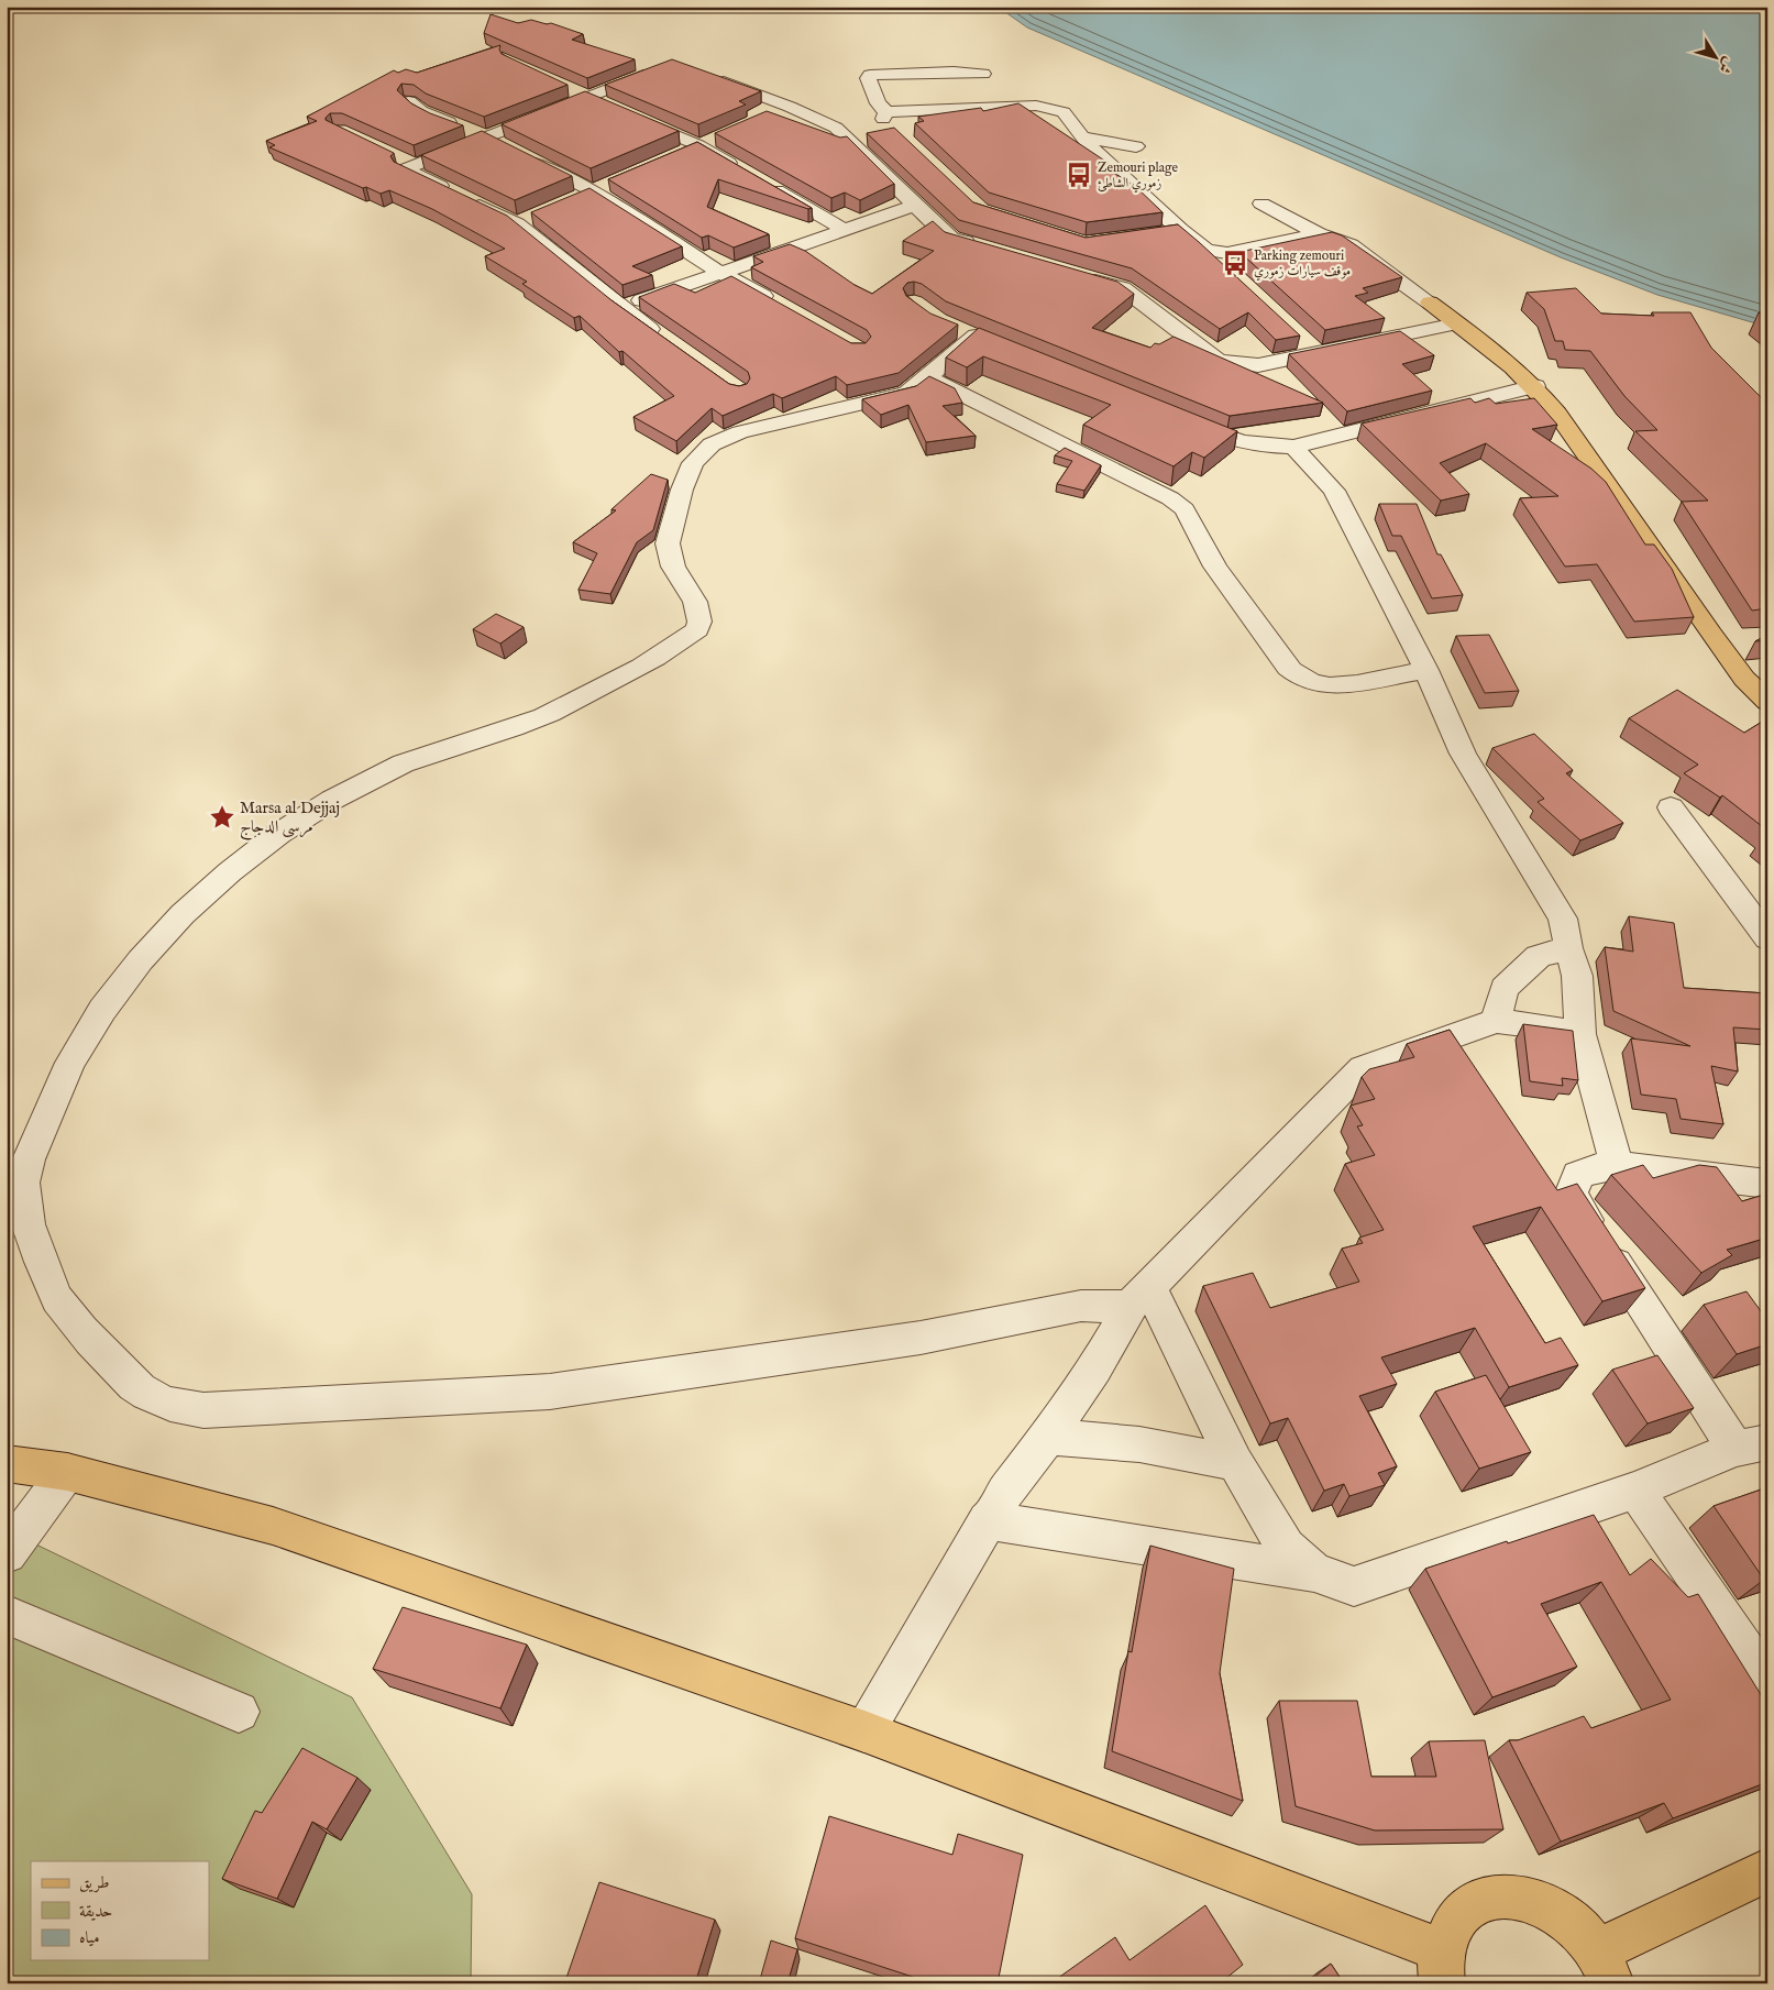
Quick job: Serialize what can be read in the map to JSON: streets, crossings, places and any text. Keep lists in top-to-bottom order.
{
  "places": {
    "bus stop": ["Zemouri plage زموري الشاطئ", "Parking zemouri موقف سيارات زموري"],
    "place": ["Marsa al Dejjaj مرسى الدجاج"]
  },
  "legend": ["طريق", "حديقة", "مياه"],
  "north": "bottom right"
}
